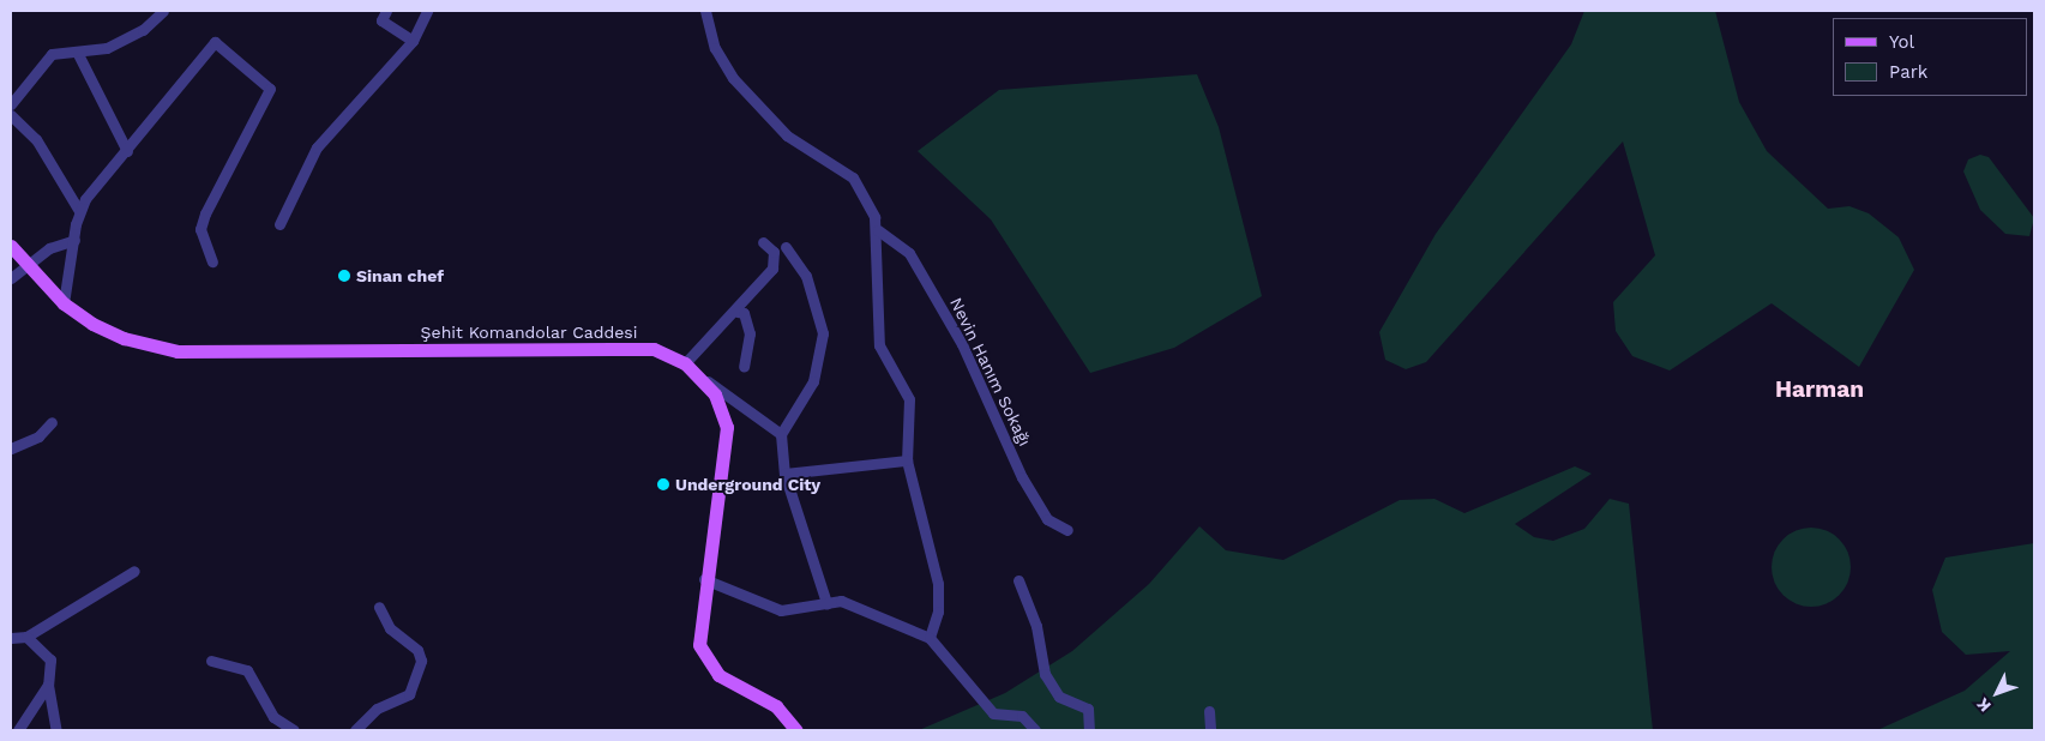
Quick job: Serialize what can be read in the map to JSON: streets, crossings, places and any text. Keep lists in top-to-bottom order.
{
  "streets": {
    "main road": ["Şehit Komandolar Caddesi"],
    "street": ["Nevin Hanım Sokağı"]
  },
  "districts": ["Harman"],
  "places": ["Sinan chef", "Underground City"],
  "legend": ["Yol", "Park"],
  "north": "bottom left"
}
